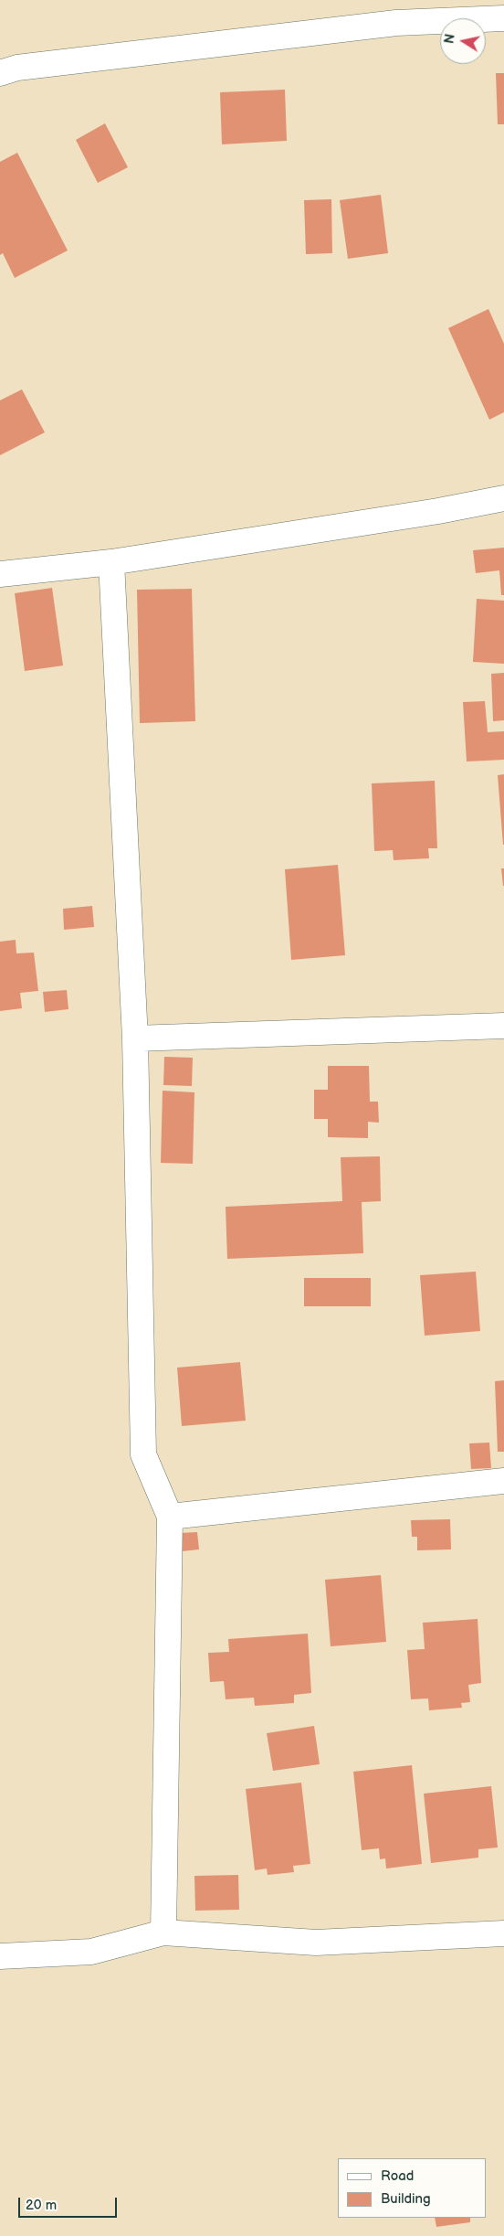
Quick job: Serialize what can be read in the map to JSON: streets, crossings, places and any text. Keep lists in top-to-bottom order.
{
  "legend": ["Road", "Building"],
  "scale_bar": "20 m",
  "north": "left"
}
